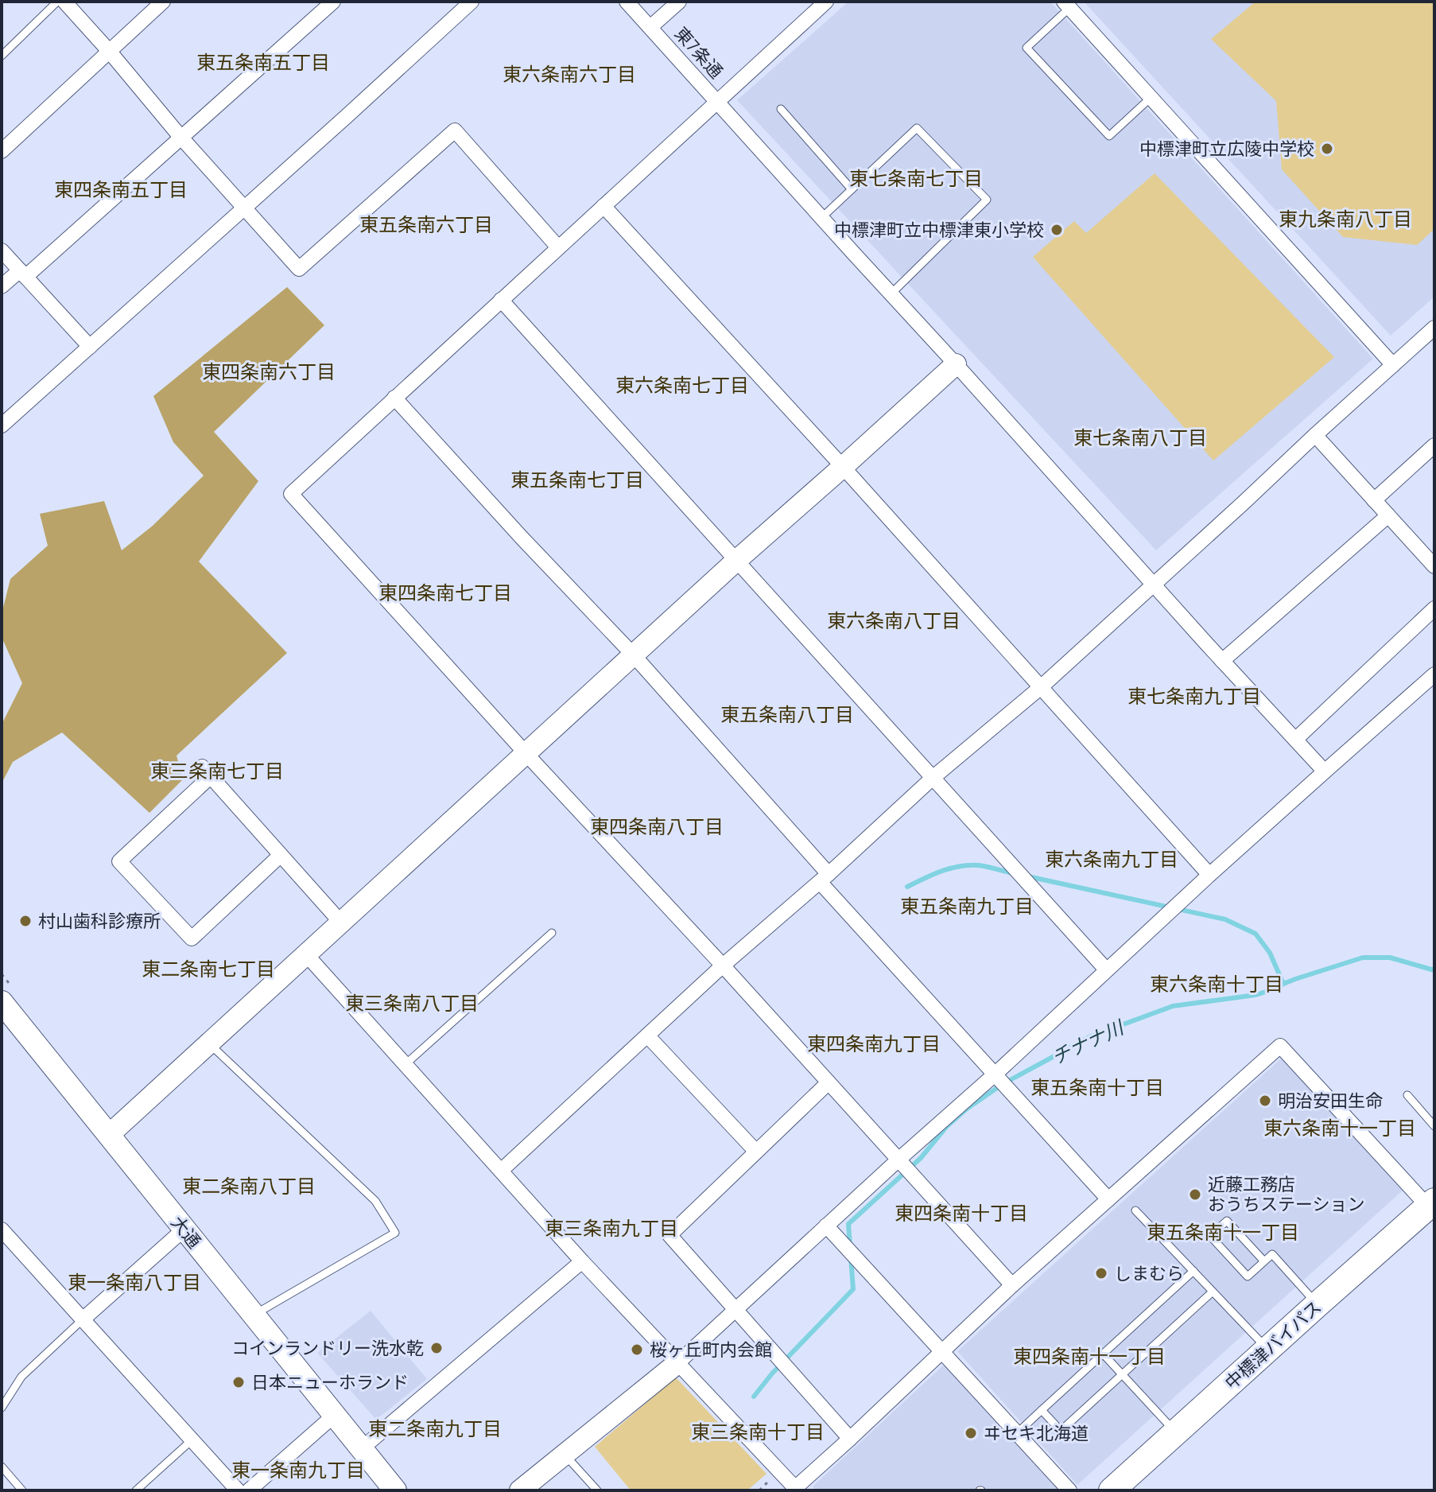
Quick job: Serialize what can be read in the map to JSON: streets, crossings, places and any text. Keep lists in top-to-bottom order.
{
  "streets": {
    "highway": ["中標津バイパス"],
    "main road": ["大通"],
    "street": ["東7条通"]
  },
  "districts": [
    "東五条南五丁目",
    "東六条南六丁目",
    "東七条南七丁目",
    "東四条南五丁目",
    "東九条南八丁目",
    "東五条南六丁目",
    "東四条南六丁目",
    "東六条南七丁目",
    "東七条南八丁目",
    "東五条南七丁目",
    "東四条南七丁目",
    "東六条南八丁目",
    "東七条南九丁目",
    "東五条南八丁目",
    "東三条南七丁目",
    "東四条南八丁目",
    "東六条南九丁目",
    "東五条南九丁目",
    "東二条南七丁目",
    "東六条南十丁目",
    "東三条南八丁目",
    "東四条南九丁目",
    "東五条南十丁目",
    "東六条南十一丁目",
    "東二条南八丁目",
    "東四条南十丁目",
    "東三条南九丁目",
    "東五条南十一丁目",
    "東一条南八丁目",
    "東四条南十一丁目",
    "東二条南九丁目",
    "東三条南十丁目",
    "東一条南九丁目"
  ],
  "water": ["チナナ川"],
  "places": [
    "中標津町立広陵中学校",
    "中標津町立中標津東小学校",
    "村山歯科診療所",
    "明治安田生命",
    "近藤工務店 おうちステーション",
    "しまむら",
    "コインランドリー洗水乾",
    "桜ヶ丘町内会館",
    "日本ニューホランド",
    "ヰセキ北海道"
  ]
}
